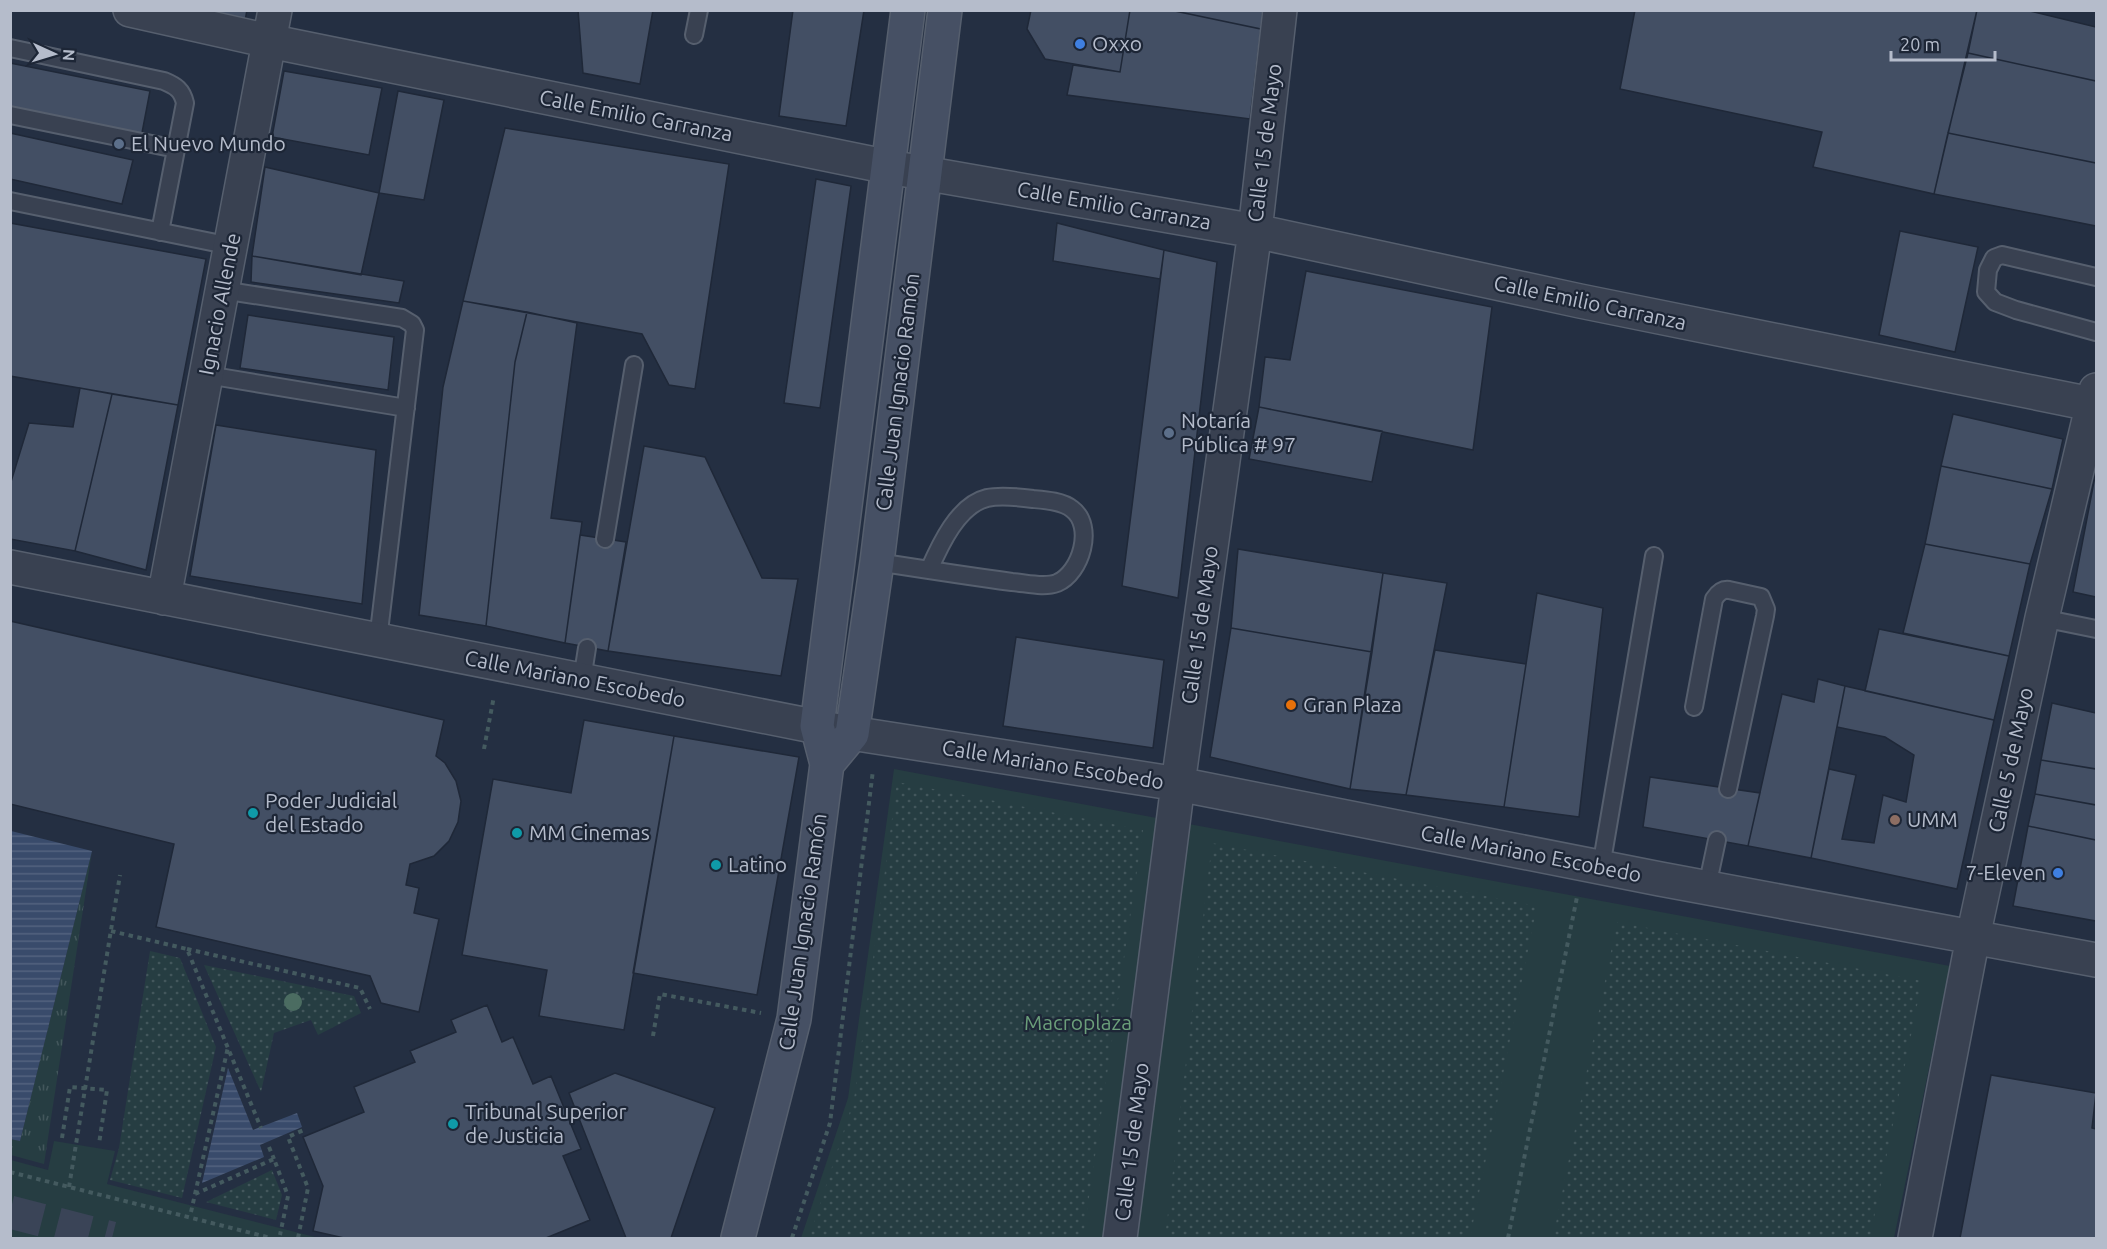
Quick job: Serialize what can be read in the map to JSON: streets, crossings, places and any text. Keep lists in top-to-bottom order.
{
  "streets": {
    "street": [
      "Calle Emilio Carranza",
      "Calle 15 de Mayo",
      "Ignacio Allende",
      "Calle Juan Ignacio Ramón",
      "Calle Mariano Escobedo",
      "Calle 5 de Mayo"
    ]
  },
  "crossings": [
    ["Calle Emilio Carranza", "Calle 15 de Mayo"],
    ["Calle Emilio Carranza", "Ignacio Allende"],
    ["Calle Emilio Carranza", "Calle Juan Ignacio Ramón"],
    ["Calle Emilio Carranza", "Calle 5 de Mayo"],
    ["Calle 15 de Mayo", "Calle Mariano Escobedo"],
    ["Ignacio Allende", "Calle Mariano Escobedo"],
    ["Calle Juan Ignacio Ramón", "Calle Mariano Escobedo"],
    ["Calle Mariano Escobedo", "Calle 5 de Mayo"]
  ],
  "parks": ["Macroplaza"],
  "places": [
    "Oxxo",
    "El Nuevo Mundo",
    "Notaría Pública # 97",
    "Gran Plaza",
    "Poder Judicial del Estado",
    "UMM",
    "MM Cinemas",
    "Latino",
    "7-Eleven",
    "Tribunal Superior de Justicia"
  ],
  "scale_bar": "20 m",
  "north": "right"
}
